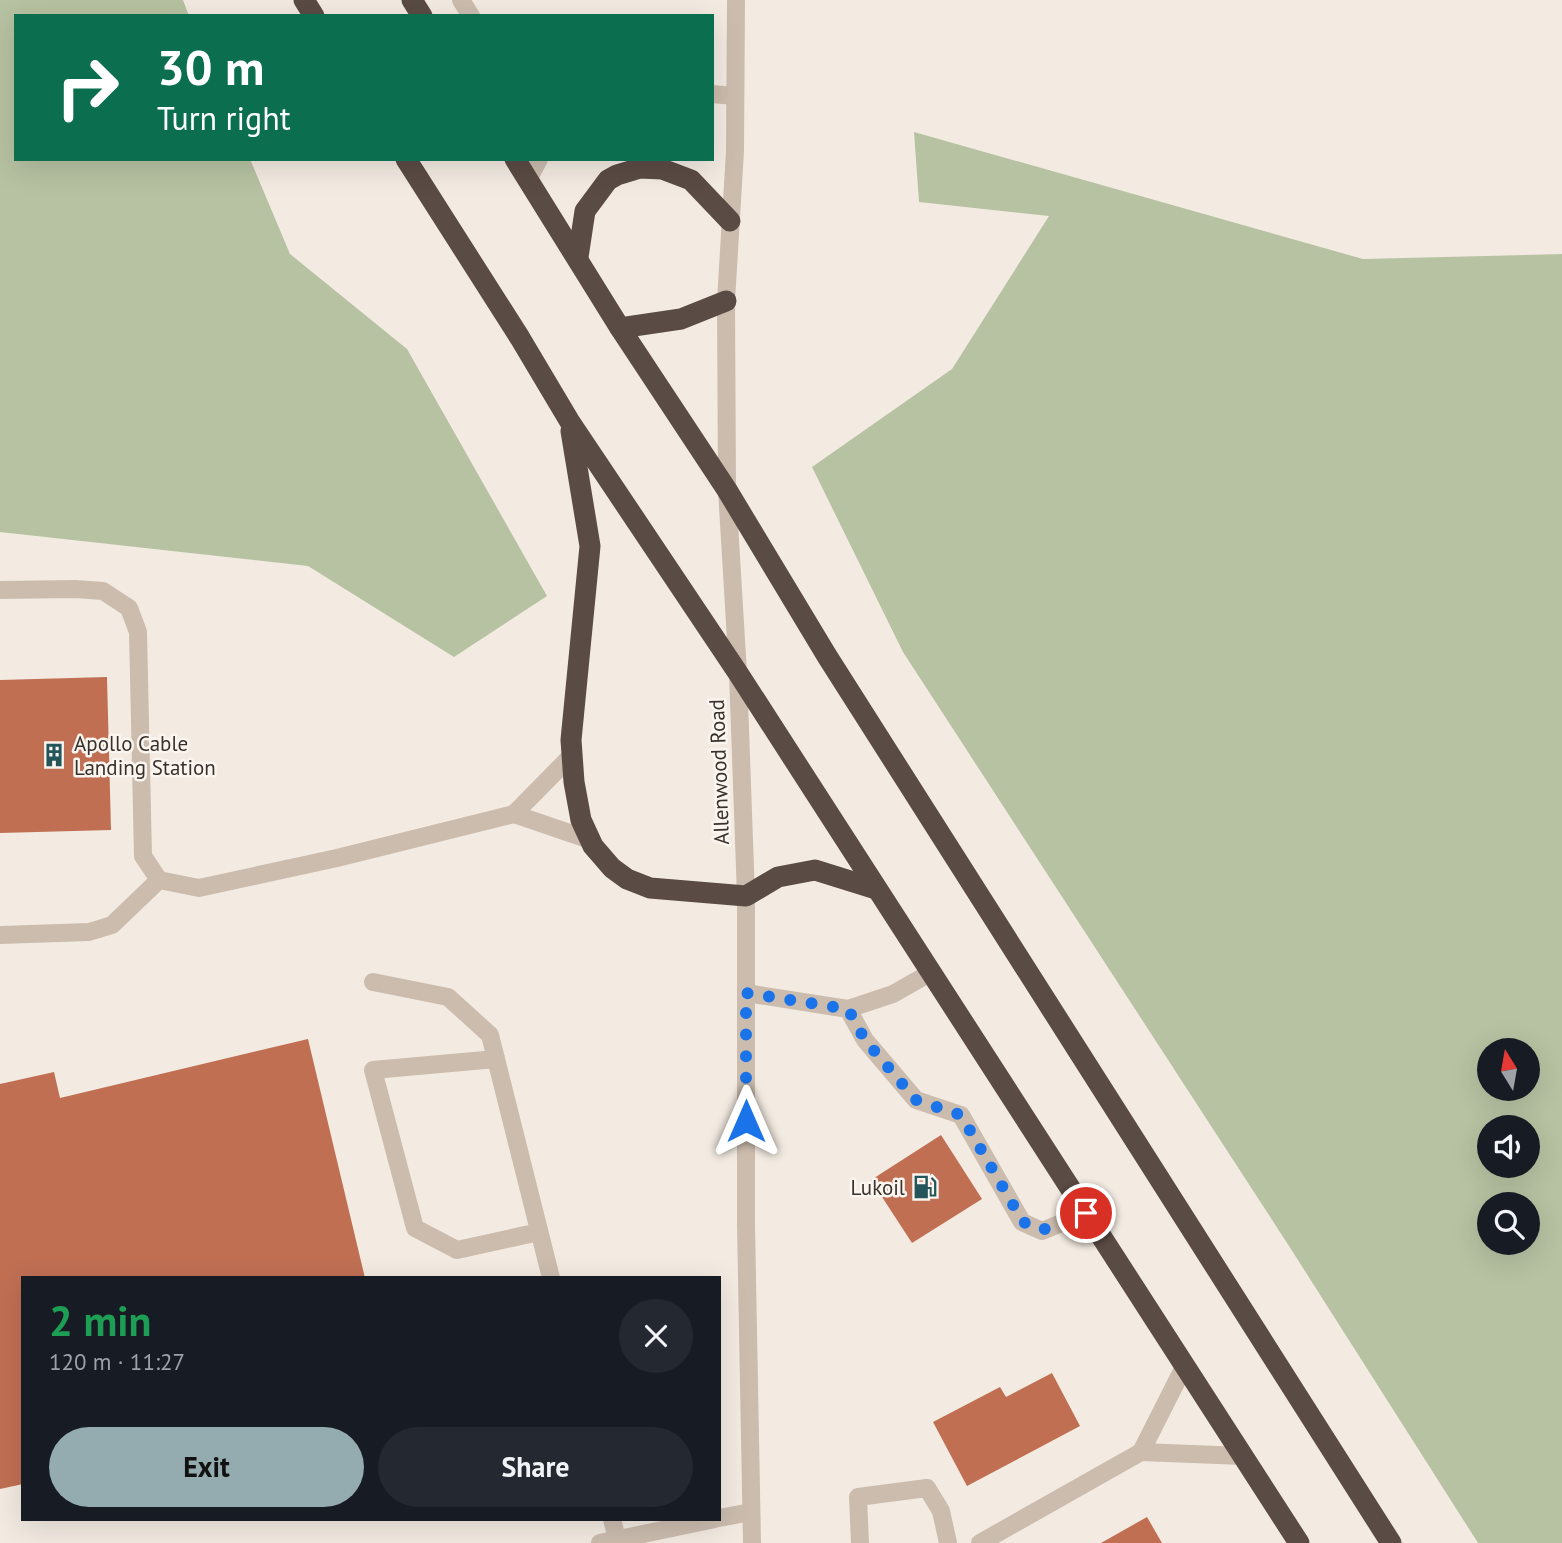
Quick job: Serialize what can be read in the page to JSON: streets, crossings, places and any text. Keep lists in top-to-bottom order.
{
  "streets": {
    "street": ["Allenwood Road"]
  },
  "places": {
    "building": ["Apollo Cable Landing Station"],
    "fuel station": ["Lukoil"]
  },
  "north": "top",
  "page": {
    "turn": ["30 m", "Turn right"],
    "heading": ["2 min", "120 m · 11:27"],
    "buttons": ["Exit", "Share"]
  }
}
